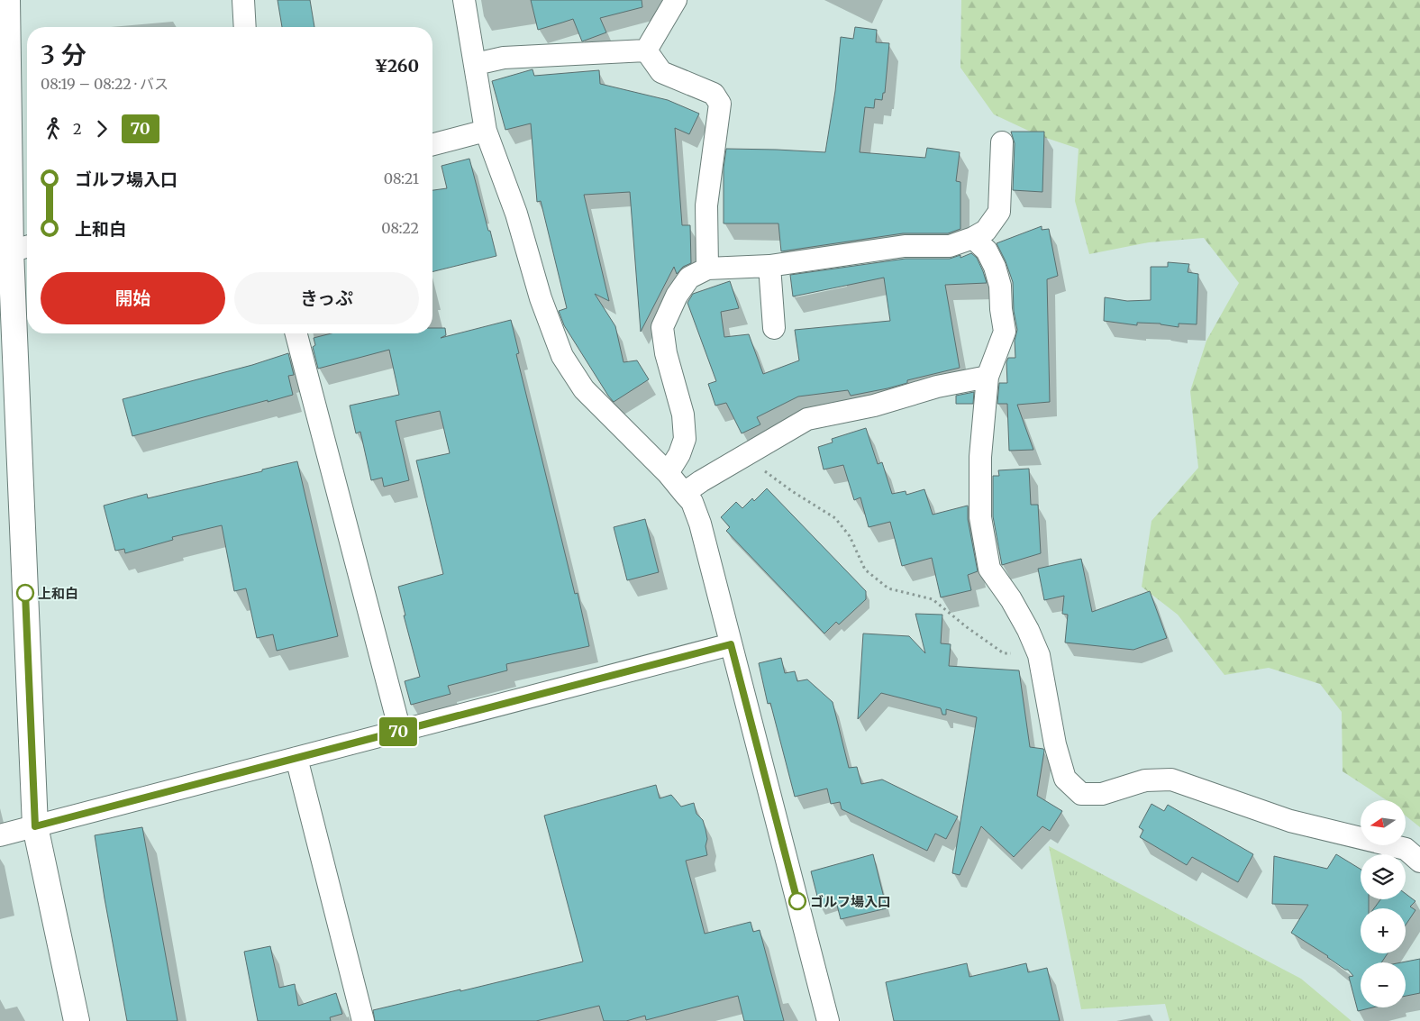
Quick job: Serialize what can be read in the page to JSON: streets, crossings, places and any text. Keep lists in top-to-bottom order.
{
  "places": ["上和白", "ゴルフ場入口"],
  "lines": ["bus line 70"],
  "north": "left",
  "page": {
    "on_map": "70",
    "heading": ["3 分", "08:19 – 08:22 · バス", "¥260"],
    "legs": ["2", "70"],
    "list": [
      {
        "name": "ゴルフ場入口",
        "value": "08:21"
      },
      {
        "name": "上和白",
        "value": "08:22"
      }
    ],
    "buttons": ["開始", "きっぷ"],
    "map_buttons": ["+", "−"]
  }
}
